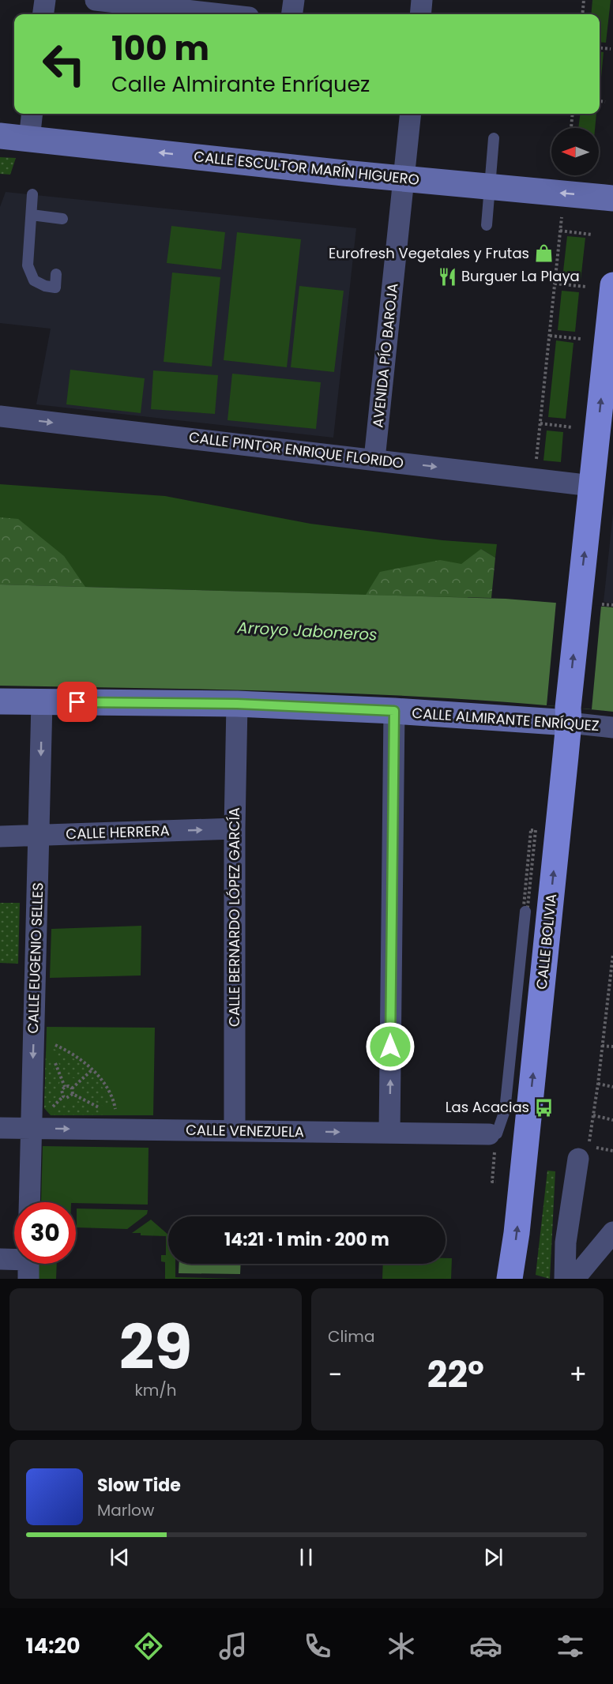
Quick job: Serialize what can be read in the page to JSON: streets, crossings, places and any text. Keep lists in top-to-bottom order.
{
  "streets": {
    "main road": ["CALLE BOLIVIA"],
    "street": [
      "CALLE ESCULTOR MARÍN HIGUERO",
      "AVENIDA PÍO BAROJA",
      "CALLE PINTOR ENRIQUE FLORIDO",
      "CALLE ALMIRANTE ENRÍQUEZ",
      "CALLE HERRERA",
      "CALLE BERNARDO LÓPEZ GARCÍA",
      "CALLE EUGENIO SELLES",
      "CALLE VENEZUELA"
    ]
  },
  "crossings": [
    ["CALLE ESCULTOR MARÍN HIGUERO", "AVENIDA PÍO BAROJA"],
    ["AVENIDA PÍO BAROJA", "CALLE PINTOR ENRIQUE FLORIDO"],
    ["CALLE PINTOR ENRIQUE FLORIDO", "CALLE BOLIVIA"],
    ["CALLE ALMIRANTE ENRÍQUEZ", "CALLE BERNARDO LÓPEZ GARCÍA"],
    ["CALLE ALMIRANTE ENRÍQUEZ", "CALLE BOLIVIA"],
    ["CALLE ALMIRANTE ENRÍQUEZ", "CALLE EUGENIO SELLES"],
    ["CALLE HERRERA", "CALLE BERNARDO LÓPEZ GARCÍA"],
    ["CALLE HERRERA", "CALLE EUGENIO SELLES"],
    ["CALLE BERNARDO LÓPEZ GARCÍA", "CALLE VENEZUELA"],
    ["CALLE EUGENIO SELLES", "CALLE VENEZUELA"]
  ],
  "one_way": [
    "CALLE ESCULTOR MARÍN HIGUERO",
    "CALLE PINTOR ENRIQUE FLORIDO",
    "CALLE HERRERA",
    "CALLE BOLIVIA",
    "CALLE EUGENIO SELLES",
    "CALLE VENEZUELA"
  ],
  "water": ["Arroyo Jaboneros"],
  "places": {
    "shop": ["Eurofresh Vegetales y Frutas"],
    "restaurant": ["Burguer La Playa"],
    "bus stop": ["Las Acacias"]
  },
  "north": "left",
  "page": {
    "turn": ["100 m", "Calle Almirante Enríquez"],
    "limit": "30",
    "trip": "14:21 · 1 min · 200 m",
    "tile": [
      ["29", "km/h"],
      "Clima"
    ],
    "heat": ["−", "22°", "+"],
    "song": ["Slow Tide", "Marlow"],
    "tabs": "14:20"
  }
}
